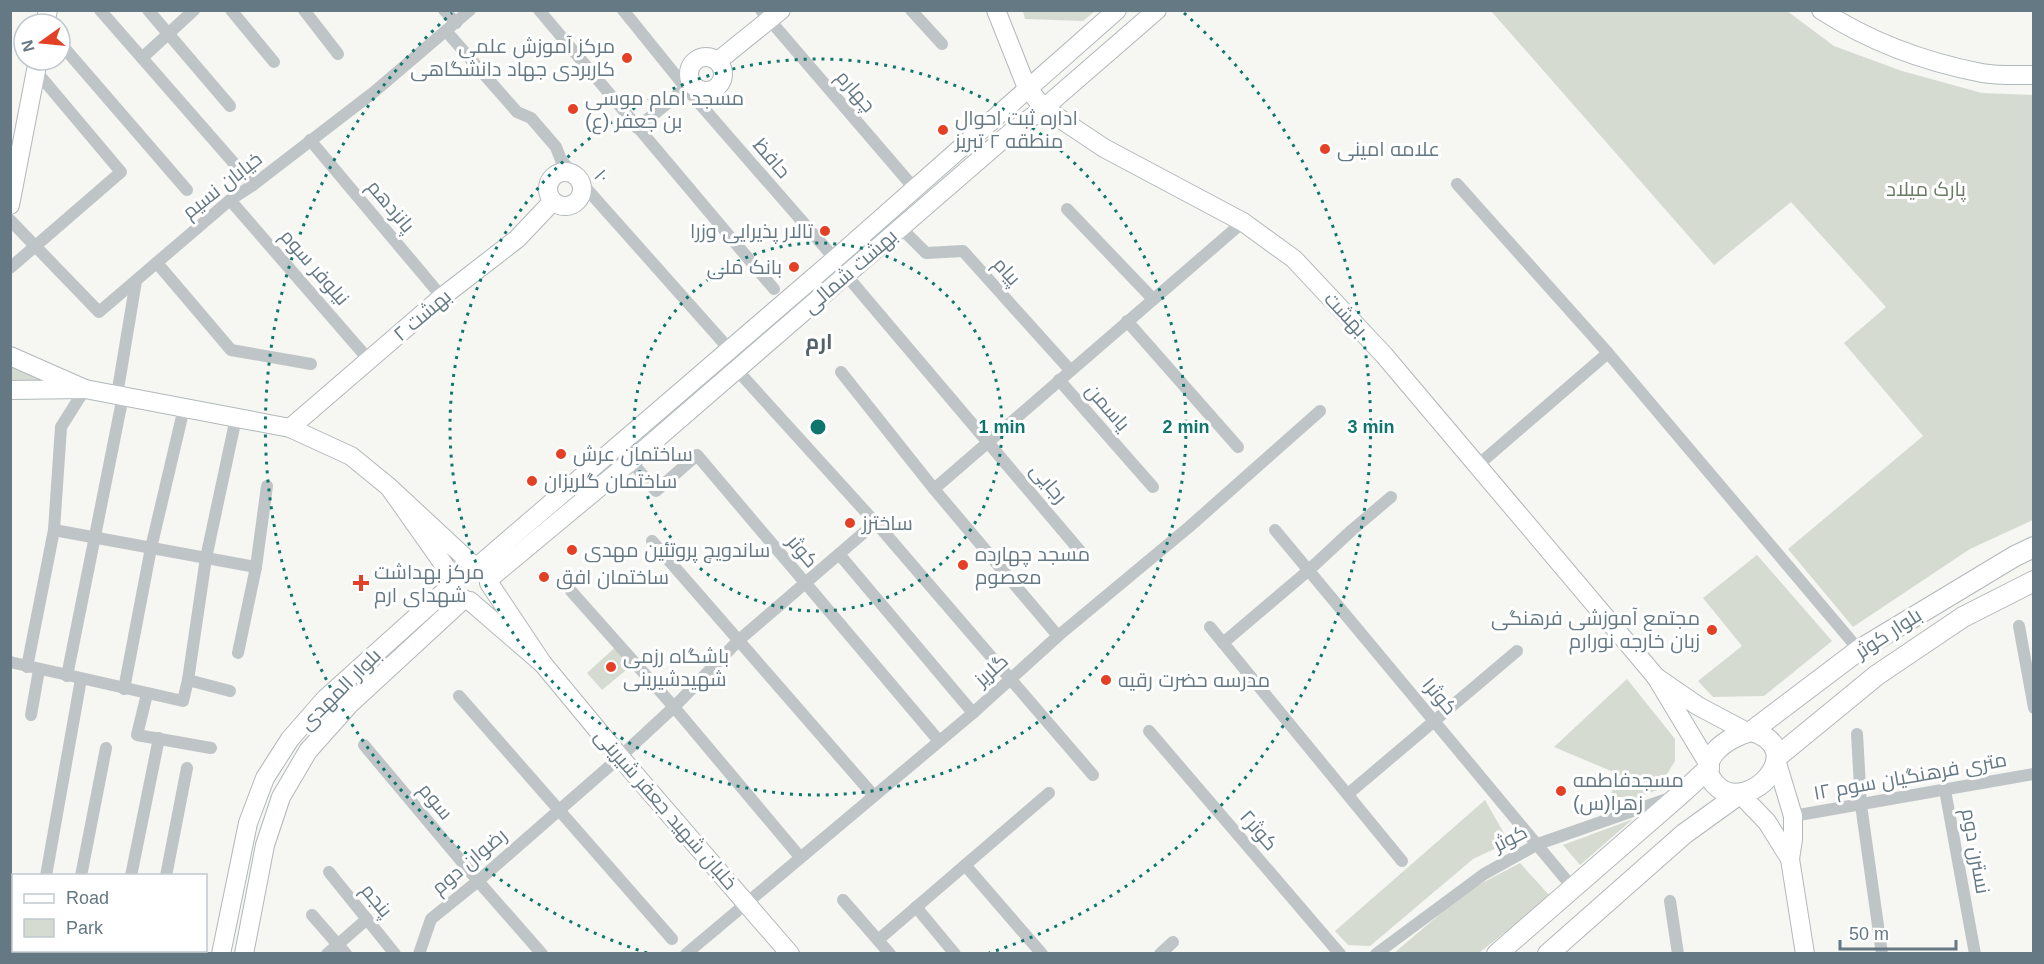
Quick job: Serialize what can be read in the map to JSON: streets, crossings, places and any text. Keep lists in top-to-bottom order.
{
  "streets": {
    "main road": [
      "بهشت شمالی",
      "بهشت",
      "بهشت ۲",
      "بلوار کوثر",
      "بلوار المهدی",
      "خلبان شهید جعفر شیرینی"
    ],
    "street": [
      "چهارم",
      "حافظ",
      "۱۰",
      "خیابان نسیم",
      "پانزدهم",
      "نیلوفر سوم",
      "پیام",
      "یاسمن",
      "رجایی",
      "کوثر",
      "گلریز",
      "کوثر۱",
      "۱۲ متری فرهنگیان سوم",
      "سوم",
      "کوثر۲",
      "نسترن دوم",
      "رضوان دوم",
      "پنجم"
    ]
  },
  "crossings": [
    ["چهارم", "بهشت شمالی"],
    ["حافظ", "بهشت شمالی"],
    ["۱۰", "خیابان نسیم"],
    ["۱۰", "بهشت شمالی"],
    ["۱۰", "بهشت ۲"],
    ["خیابان نسیم", "پانزدهم"],
    ["خیابان نسیم", "نیلوفر سوم"],
    ["پانزدهم", "بهشت ۲"],
    ["نیلوفر سوم", "بهشت ۲"],
    ["بهشت شمالی", "پیام"],
    ["بهشت شمالی", "بهشت"],
    ["بهشت شمالی", "رجایی"],
    ["بهشت شمالی", "کوثر"],
    ["کوثر", "گلریز"],
    ["کوثر", "کوثر۱"],
    ["کوثر", "رضوان دوم"],
    ["گلریز", "خلبان شهید جعفر شیرینی"],
    ["۱۲ متری فرهنگیان سوم", "نسترن دوم"],
    ["سوم", "رضوان دوم"],
    ["خلبان شهید جعفر شیرینی", "رضوان دوم"]
  ],
  "districts": ["ارم"],
  "parks": ["پارک میلاد"],
  "places": {
    "other": [
      "مرکز آموزش علمی کاربردی جهاد دانشگاهی",
      "مسجد امام موسی بن جعفر (ع)",
      "اداره ثبت احوال منطقه ۲ تبریز",
      "علامه امینی",
      "تالار پذیرایی وزرا",
      "بانک ملی",
      "ساختمان عرش",
      "ساختمان گلریزان",
      "ساخترز",
      "ساندویچ پروتئین مهدی",
      "مسجد چهارده معصوم",
      "ساختمان افق",
      "مجتمع آموزشی فرهنگی زبان خارجه نورارم",
      "باشگاه رزمی شهیدشیرینی",
      "مدرسه حضرت رقیه",
      "مسجدفاطمه زهرا(س)"
    ],
    "health": ["مرکز بهداشت شهدای ارم"]
  },
  "legend": ["Road", "Park"],
  "scale_bar": "50 m",
  "north": "left",
  "rings": ["1 min", "2 min", "3 min"]
}
